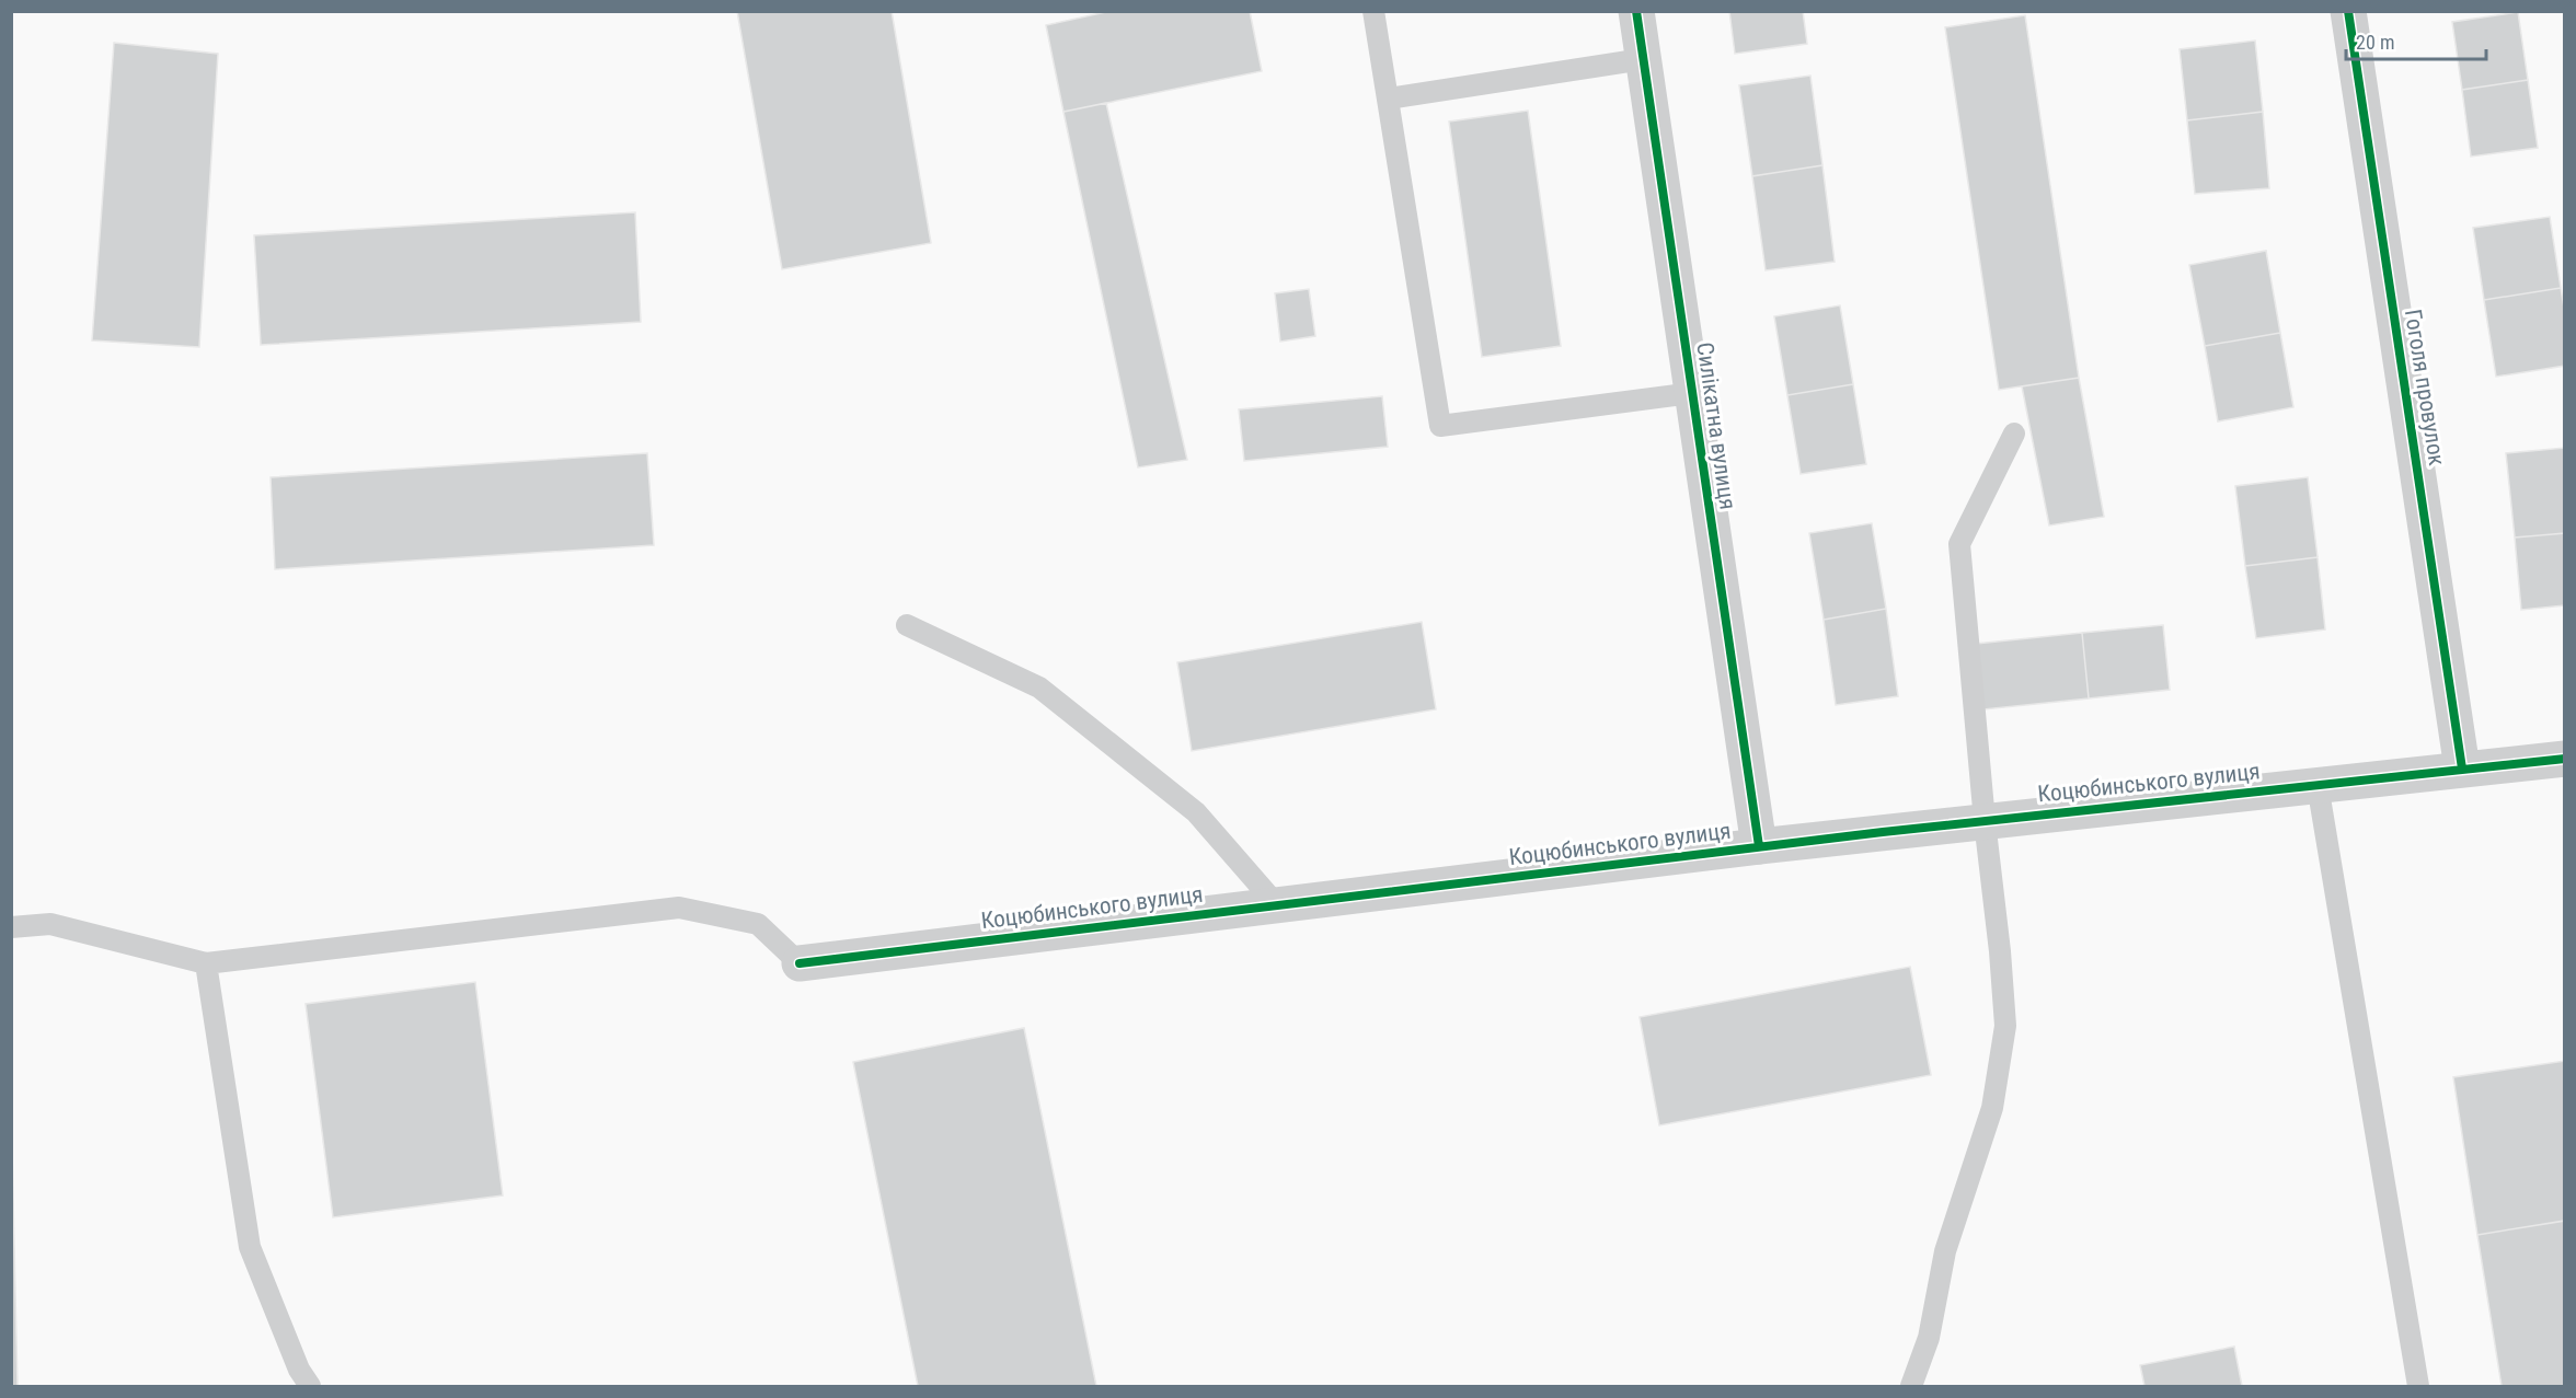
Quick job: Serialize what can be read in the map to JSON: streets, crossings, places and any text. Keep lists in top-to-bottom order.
{
  "streets": {
    "street": ["Гоголя провулок", "Силікатна вулиця", "Коцюбинського вулиця"]
  },
  "crossings": [
    ["Гоголя провулок", "Коцюбинського вулиця"],
    ["Силікатна вулиця", "Коцюбинського вулиця"]
  ],
  "scale_bar": "20 m"
}
